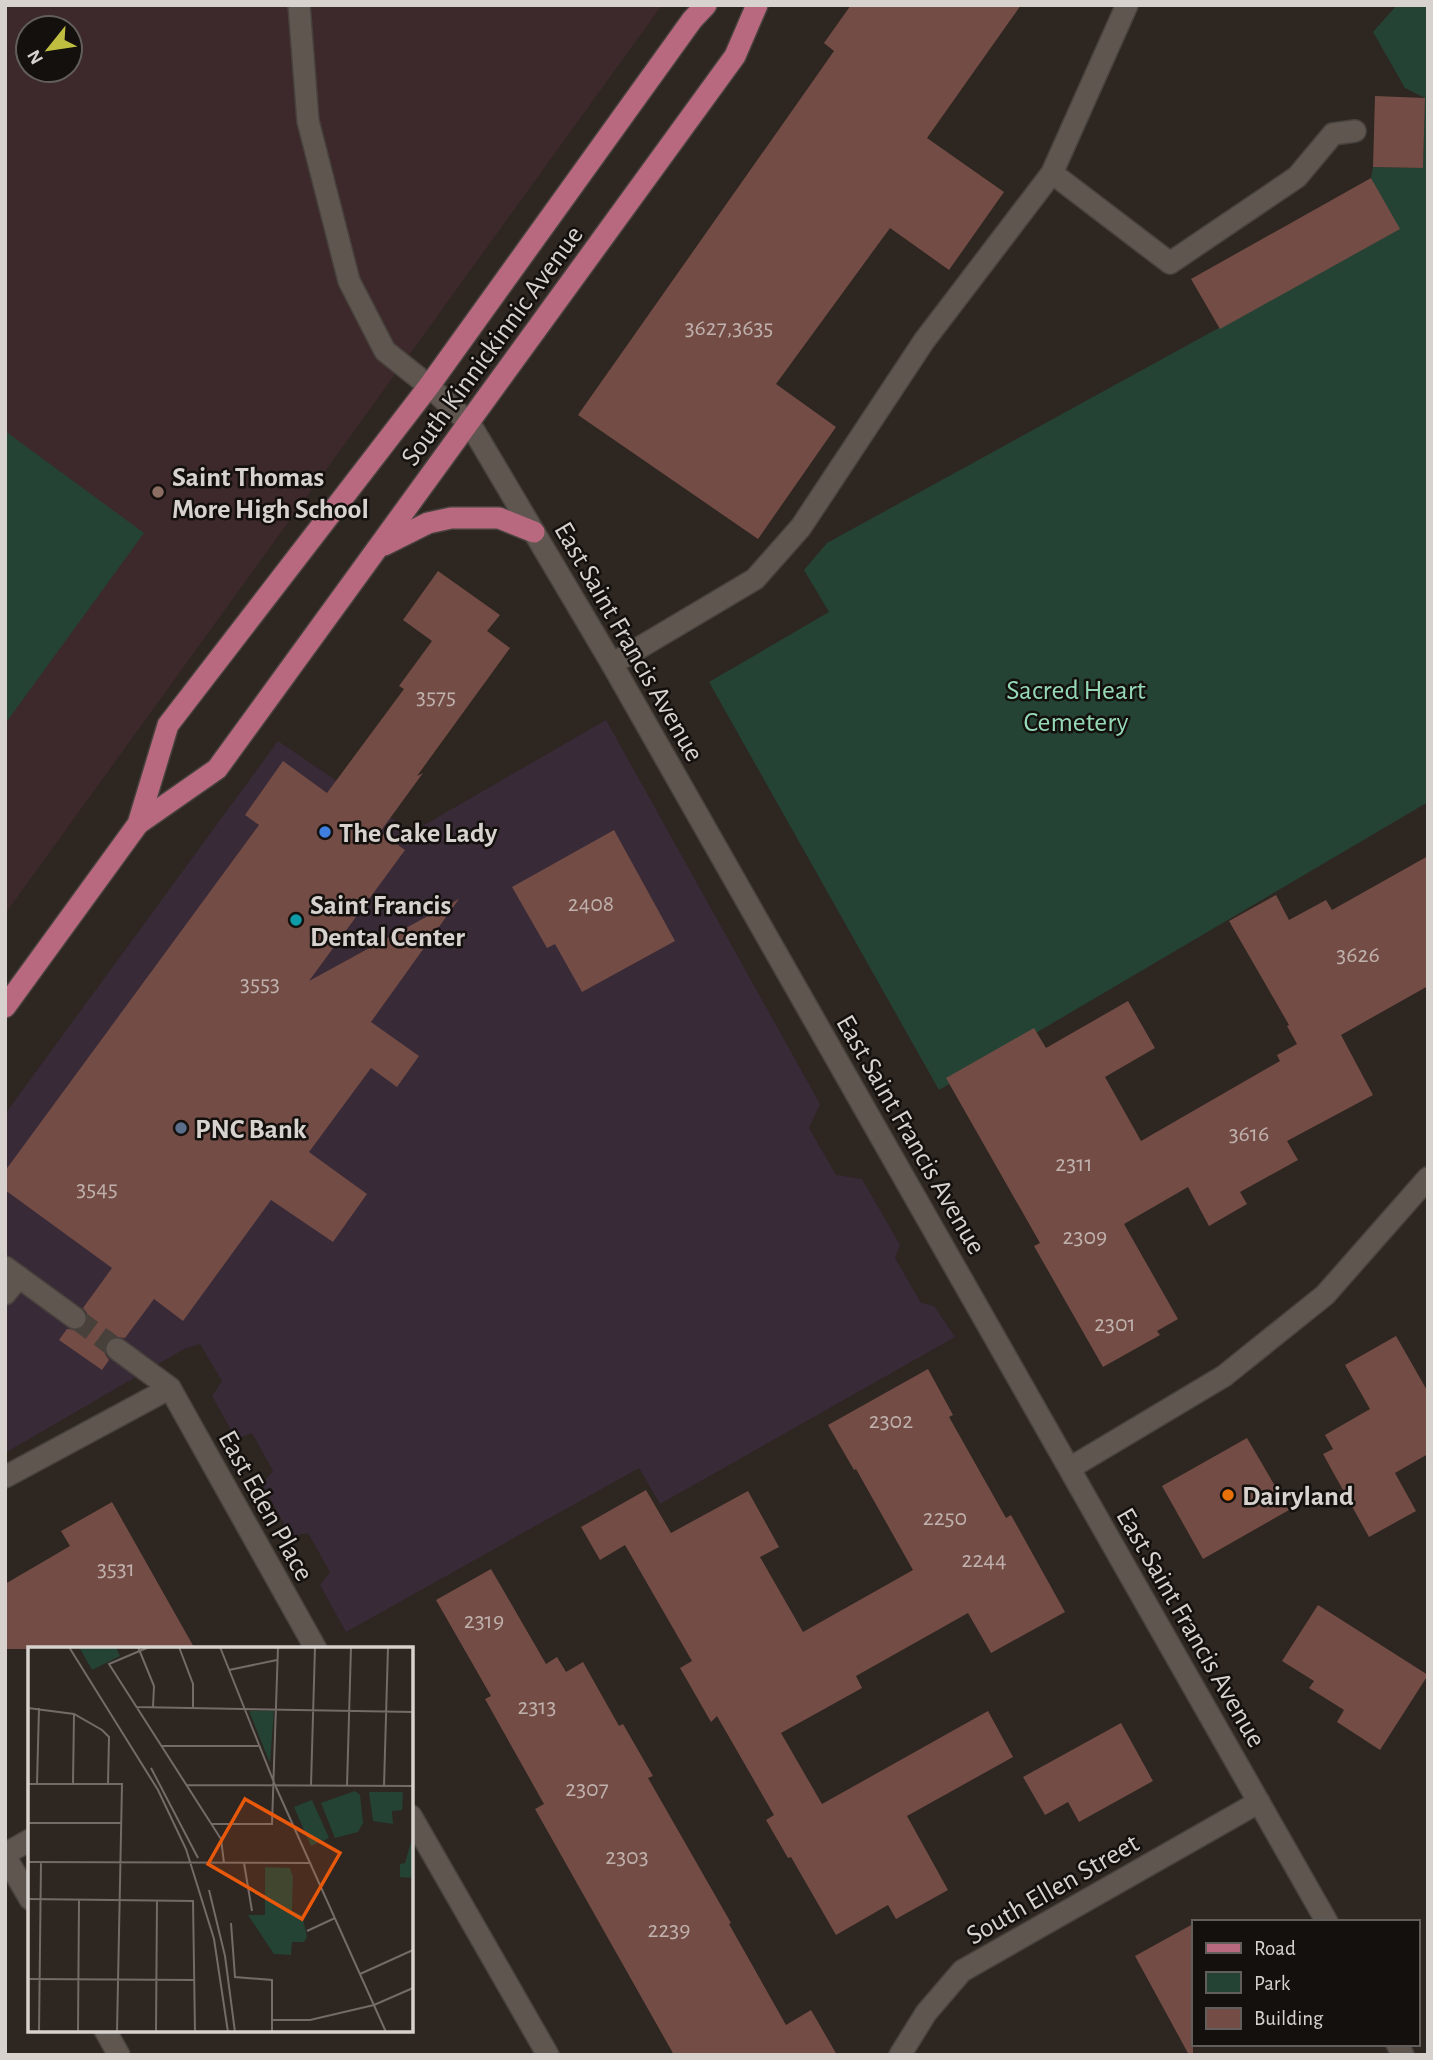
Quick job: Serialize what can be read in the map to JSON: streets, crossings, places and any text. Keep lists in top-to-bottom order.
{
  "streets": {
    "main road": ["South Kinnickinnic Avenue"],
    "street": ["East Saint Francis Avenue", "East Eden Place", "South Ellen Street"]
  },
  "crossings": [
    ["South Kinnickinnic Avenue", "East Saint Francis Avenue"],
    ["East Saint Francis Avenue", "South Ellen Street"]
  ],
  "parks": ["Sacred Heart Cemetery"],
  "places": [
    "Saint Thomas More High School",
    "The Cake Lady",
    "Saint Francis Dental Center",
    "PNC Bank",
    "Dairyland"
  ],
  "house_numbers": [
    "3627,3635",
    "3575",
    "2408",
    "3626",
    "3553",
    "3616",
    "2311",
    "3545",
    "2309",
    "2301",
    "2302",
    "2250",
    "2244",
    "3531",
    "2319",
    "2313",
    "2307",
    "2303",
    "2239"
  ],
  "legend": ["Road", "Park", "Building"],
  "north": "bottom left"
}
